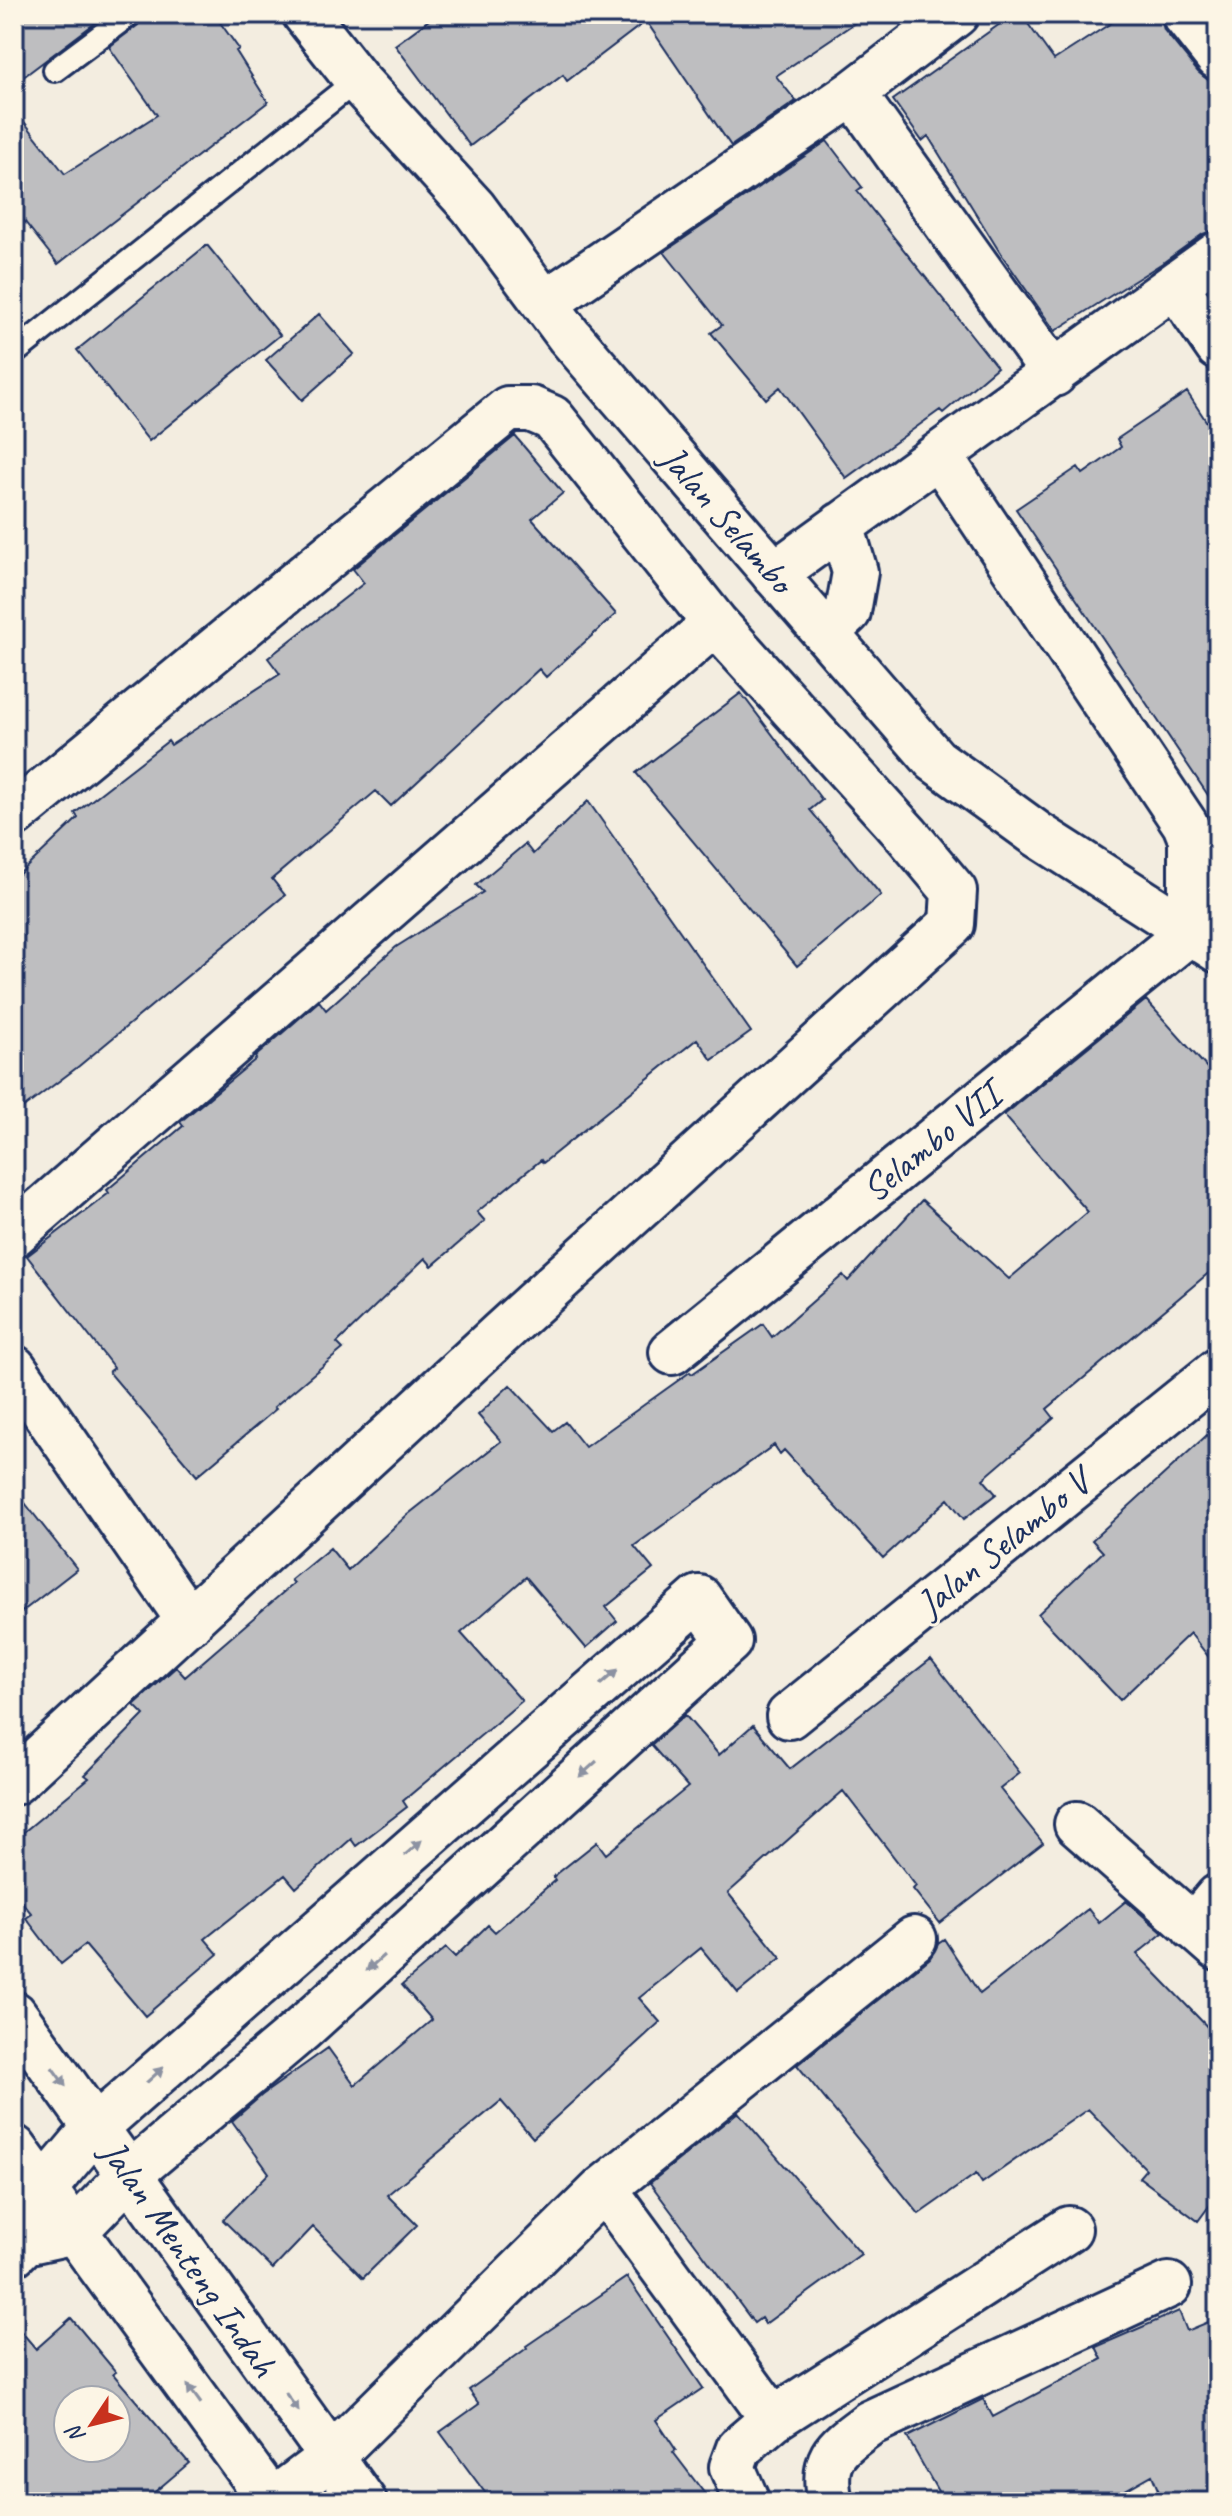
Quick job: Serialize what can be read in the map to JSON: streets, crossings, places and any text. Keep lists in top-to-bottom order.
{
  "streets": {
    "street": [
      "Jalan Selambo",
      "Selambo VII",
      "Jalan Selambo V",
      "Jalan Menteng Indah"
    ]
  },
  "crossings": [
    ["Jalan Selambo", "Selambo VII"]
  ],
  "north": "bottom left"
}
